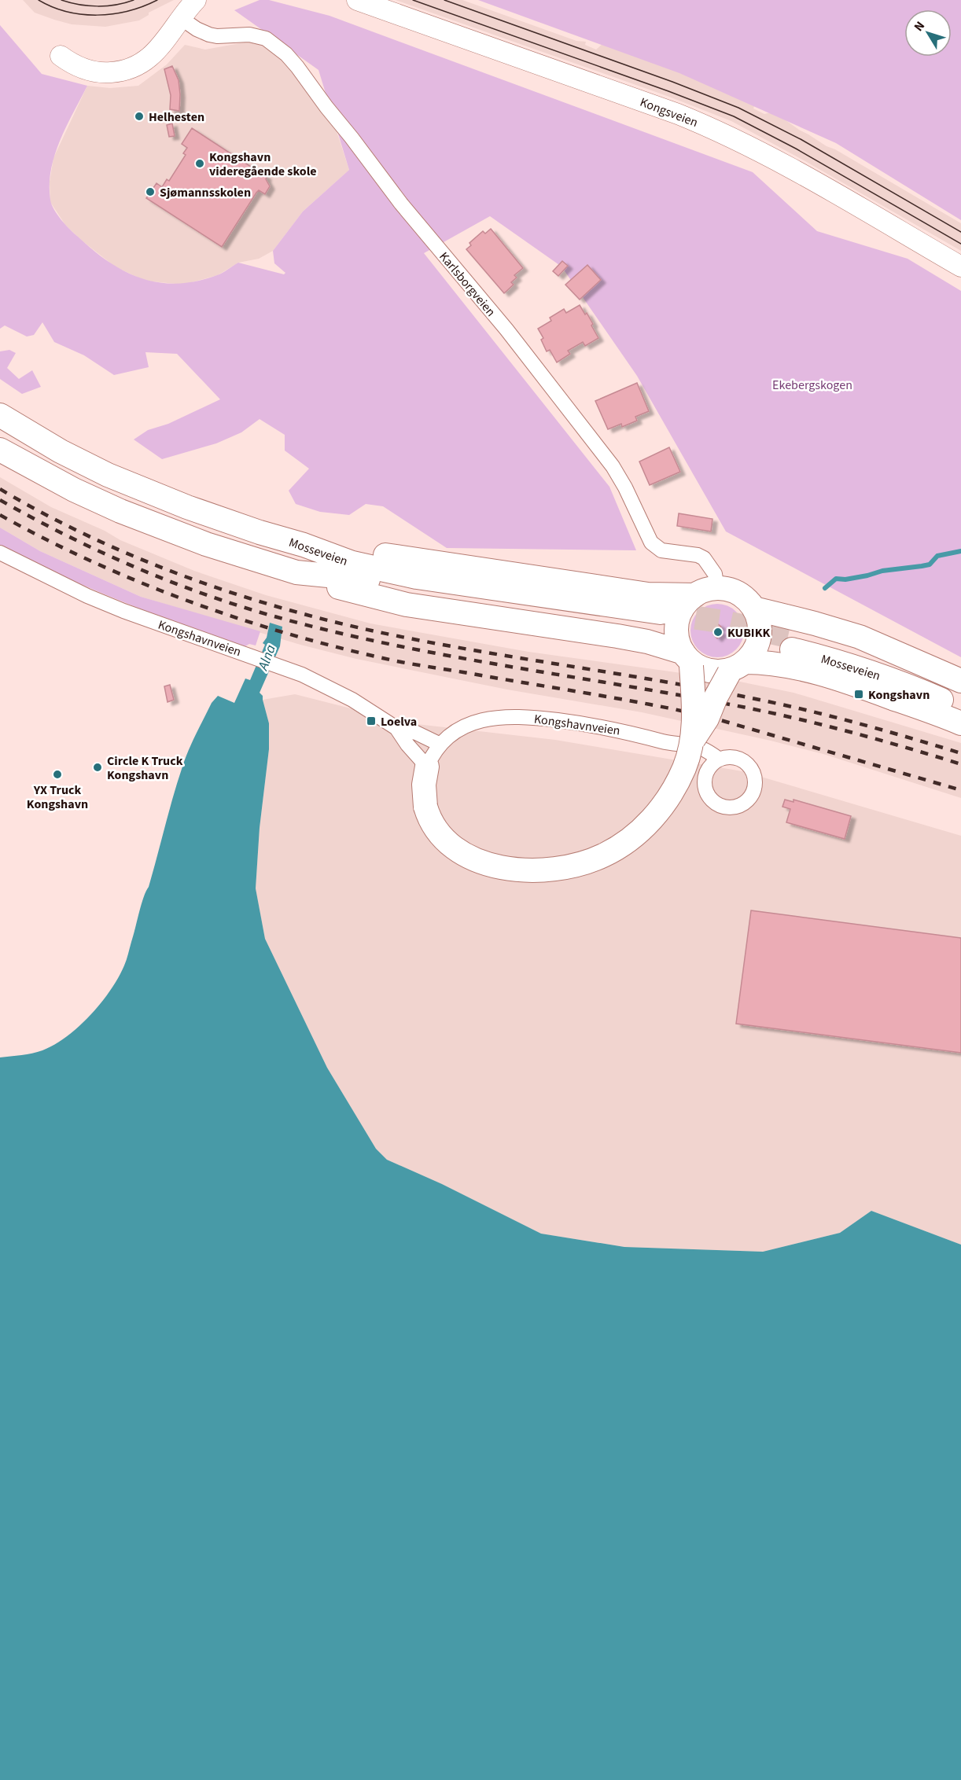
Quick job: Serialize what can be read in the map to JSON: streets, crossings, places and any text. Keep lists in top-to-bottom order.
{
  "streets": {
    "highway": ["Mosseveien"],
    "main road": ["Kongsveien"],
    "street": ["Karlsborgveien", "Kongshavnveien"]
  },
  "water": ["Alna"],
  "parks": ["Ekebergskogen"],
  "places": {
    "other": [
      "Helhesten",
      "Kongshavn videregående skole",
      "Sjømannsskolen",
      "KUBIKK",
      "Circle K Truck Kongshavn",
      "YX Truck Kongshavn"
    ],
    "transit": ["Kongshavn", "Loelva"]
  },
  "north": "top left"
}
